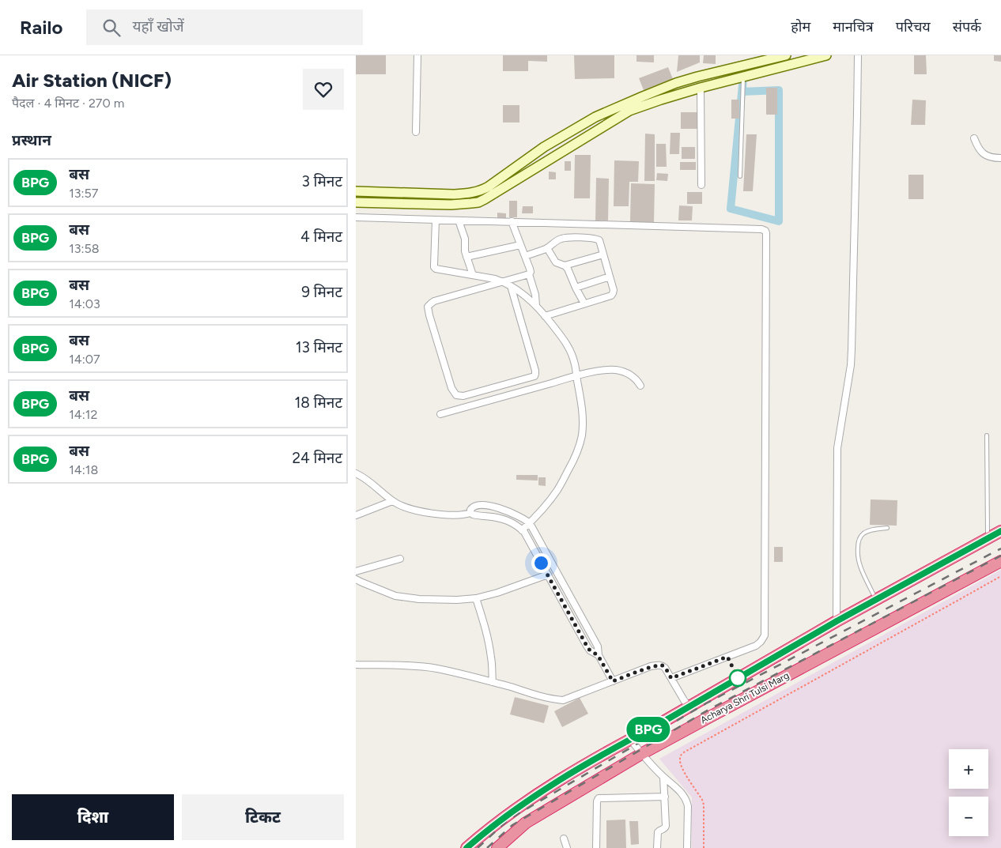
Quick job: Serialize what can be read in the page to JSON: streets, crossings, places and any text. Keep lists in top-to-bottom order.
{
  "streets": {
    "highway": ["Acharya Shri Tulsi Marg"]
  },
  "lines": ["bus line BPG"],
  "page": {
    "header": "Railo",
    "search": "यहाँ खोजें",
    "nav": [
      "होम",
      "मानचित्र",
      "परिचय",
      "संपर्क"
    ],
    "heading": [
      ["Air Station (NICF)", "पैदल · 4 मिनट · 270 m"],
      "प्रस्थान"
    ],
    "on_map": "BPG",
    "list": [
      {
        "mark": "BPG",
        "name": "बस",
        "note": "13:57",
        "value": "3 मिनट"
      },
      {
        "mark": "BPG",
        "name": "बस",
        "note": "13:58",
        "value": "4 मिनट"
      },
      {
        "mark": "BPG",
        "name": "बस",
        "note": "14:03",
        "value": "9 मिनट"
      },
      {
        "mark": "BPG",
        "name": "बस",
        "note": "14:07",
        "value": "13 मिनट"
      },
      {
        "mark": "BPG",
        "name": "बस",
        "note": "14:12",
        "value": "18 मिनट"
      },
      {
        "mark": "BPG",
        "name": "बस",
        "note": "14:18",
        "value": "24 मिनट"
      }
    ],
    "map_buttons": ["+", "−"],
    "buttons": ["दिशा", "टिकट"]
  }
}
